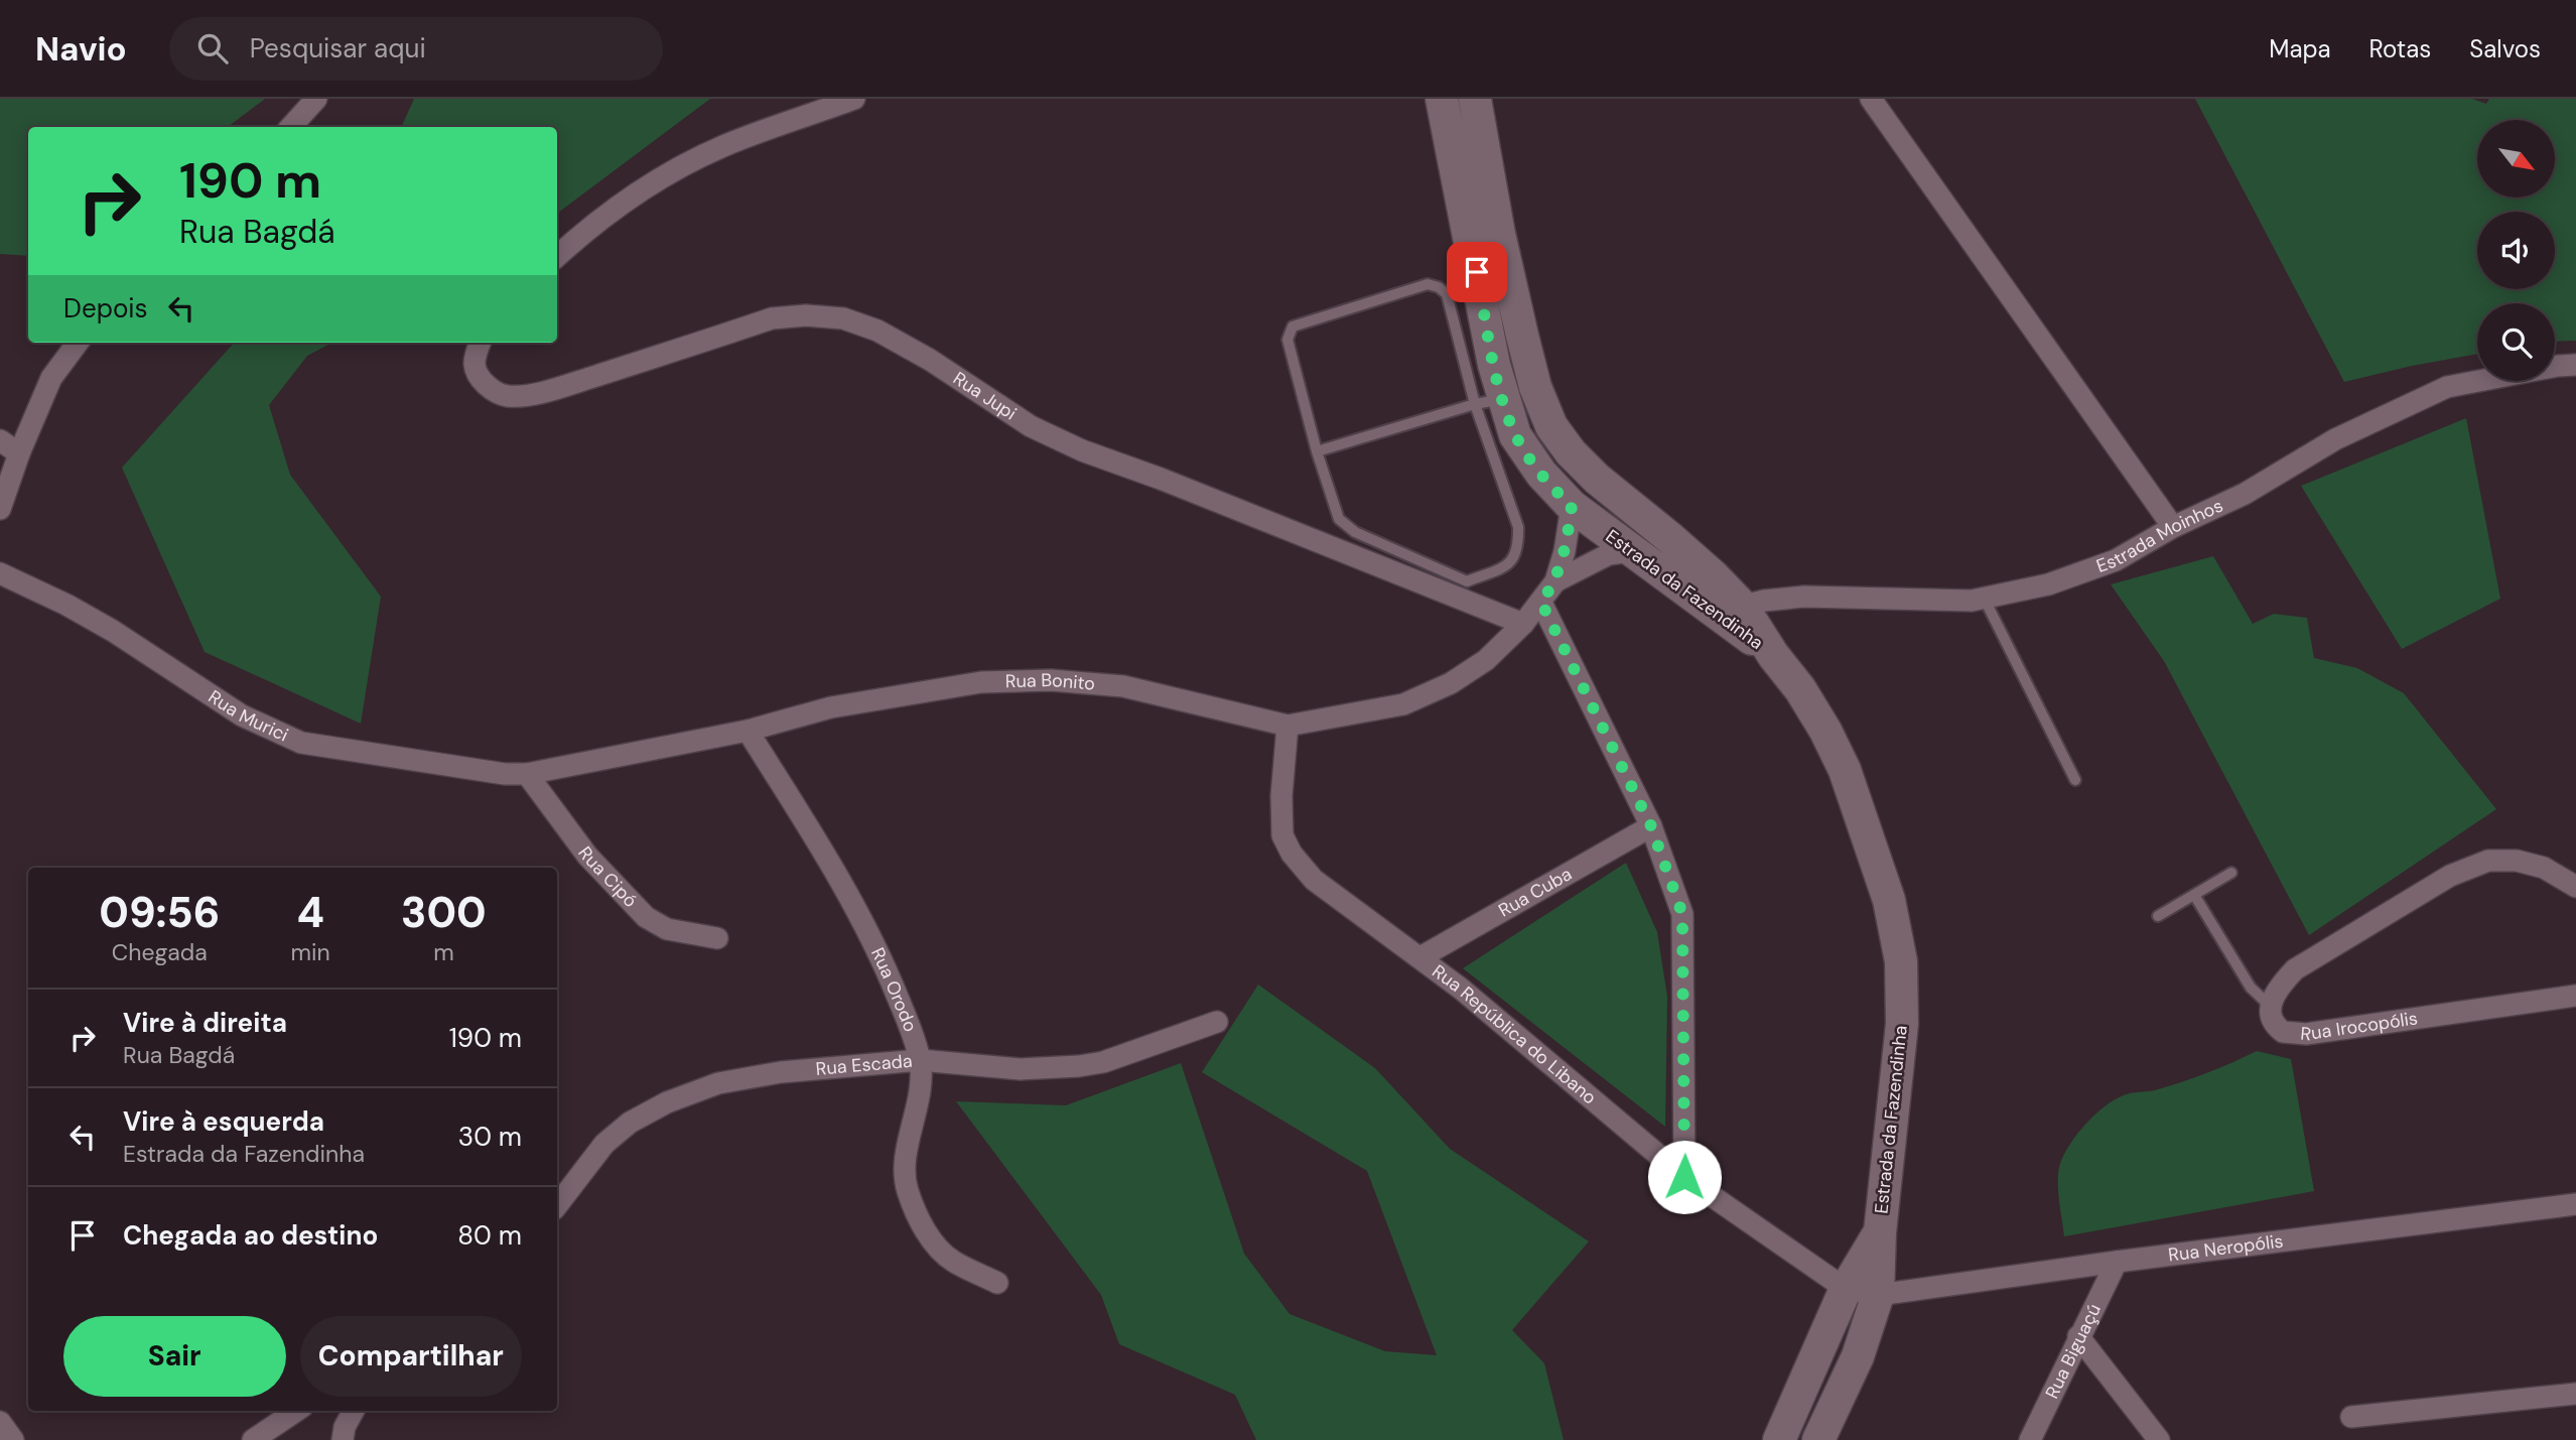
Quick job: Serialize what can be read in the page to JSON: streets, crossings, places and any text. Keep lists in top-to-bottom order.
{
  "streets": {
    "main road": ["Estrada da Fazendinha"],
    "street": [
      "Rua Jupi",
      "Estrada Moinhos",
      "Rua Bonito",
      "Rua Murici",
      "Rua Cipó",
      "Rua Cuba",
      "Rua Orodo",
      "Rua Irocopólis",
      "Rua República do Libano",
      "Rua Escada",
      "Rua Neropólis",
      "Rua Biguaçú"
    ]
  },
  "crossings": [
    ["Rua Jupi", "Rua Bonito"],
    ["Estrada Moinhos", "Estrada da Fazendinha"],
    ["Estrada da Fazendinha", "Rua República do Libano"],
    ["Estrada da Fazendinha", "Rua Neropólis"],
    ["Rua Bonito", "Rua Murici"],
    ["Rua Bonito", "Rua Cipó"],
    ["Rua Bonito", "Rua Orodo"],
    ["Rua Bonito", "Rua República do Libano"],
    ["Rua Murici", "Rua Cipó"],
    ["Rua Cuba", "Rua República do Libano"],
    ["Rua Orodo", "Rua Escada"],
    ["Rua República do Libano", "Rua Neropólis"],
    ["Rua Neropólis", "Rua Biguaçú"]
  ],
  "north": "bottom right",
  "page": {
    "header": "Navio",
    "search": "Pesquisar aqui",
    "nav": ["Mapa", "Rotas", "Salvos"],
    "turn": ["190 m", "Rua Bagdá"],
    "then": "Depois",
    "eta": [
      "09:56",
      "Chegada",
      "4",
      "min",
      "300",
      "m"
    ],
    "list": [
      {
        "name": "Vire à direita",
        "note": "Rua Bagdá",
        "value": "190 m"
      },
      {
        "name": "Vire à esquerda",
        "note": "Estrada da Fazendinha",
        "value": "30 m"
      },
      {
        "name": "Chegada ao destino",
        "value": "80 m"
      }
    ],
    "buttons": ["Sair", "Compartilhar"]
  }
}
